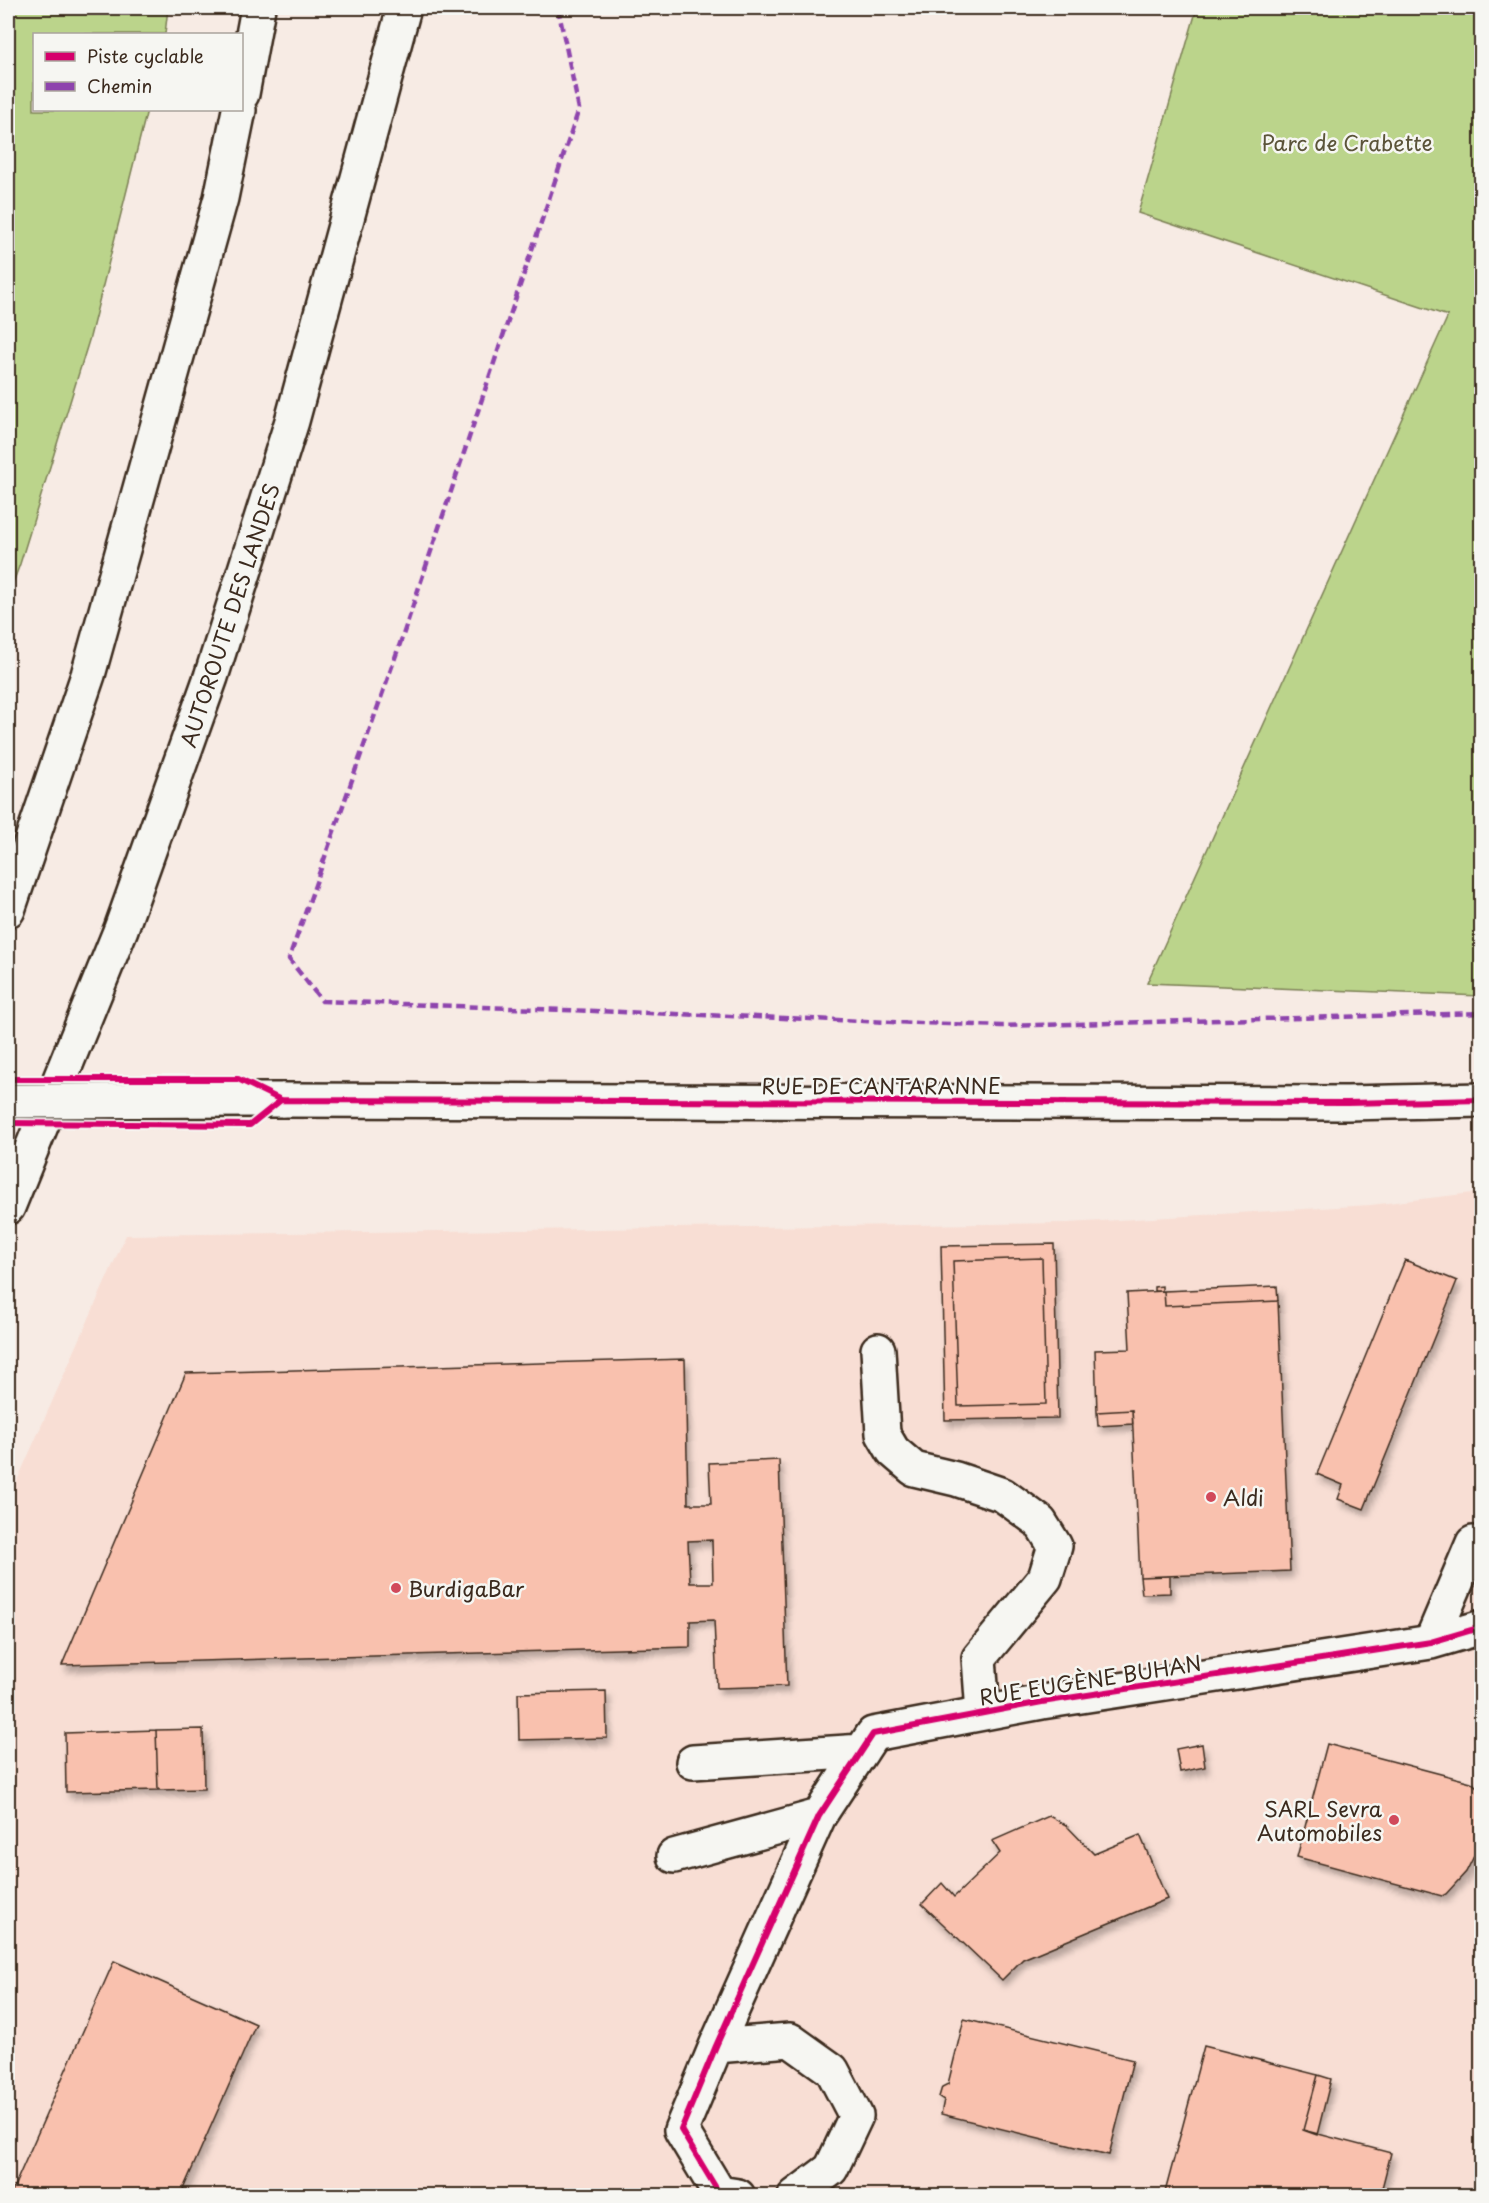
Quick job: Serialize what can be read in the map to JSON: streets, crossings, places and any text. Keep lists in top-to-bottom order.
{
  "streets": {
    "main road": ["AUTOROUTE DES LANDES", "RUE DE CANTARANNE", "RUE EUGÈNE BUHAN"]
  },
  "parks": ["Parc de Crabette"],
  "places": ["Aldi", "BurdigaBar", "SARL Sevra Automobiles"],
  "legend": ["Piste cyclable", "Chemin"]
}
